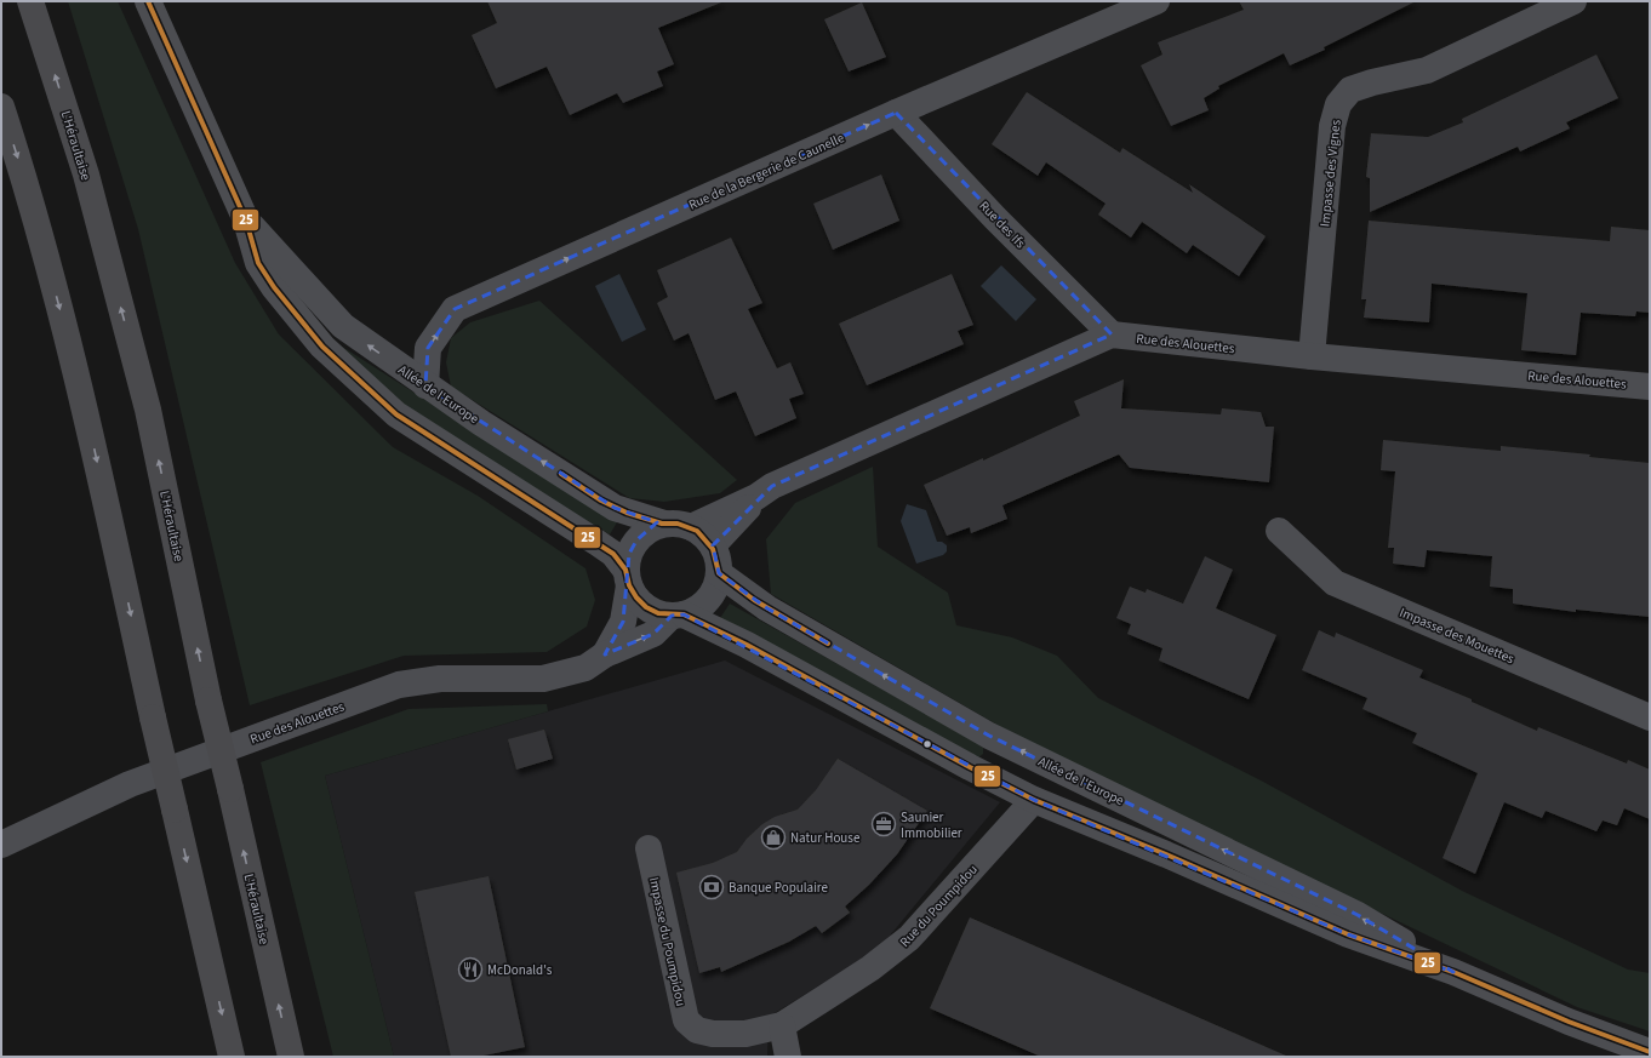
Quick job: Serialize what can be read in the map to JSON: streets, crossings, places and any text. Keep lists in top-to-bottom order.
{
  "streets": {
    "highway": ["L'Héraultaise"],
    "street": [
      "Rue de la Bergerie de Caunelle",
      "Impasse des Vignes",
      "Rue des Ifs",
      "Rue des Alouettes",
      "Allée de l'Europe",
      "Impasse des Mouettes",
      "Rue du Poumpidou",
      "Impasse du Poumpidou"
    ]
  },
  "crossings": [
    ["Rue de la Bergerie de Caunelle", "Rue des Ifs"],
    ["Rue de la Bergerie de Caunelle", "Allée de l'Europe"],
    ["Impasse des Vignes", "Rue des Alouettes"],
    ["Rue des Ifs", "Rue des Alouettes"],
    ["Rue des Alouettes", "Allée de l'Europe"],
    ["Allée de l'Europe", "Rue du Poumpidou"],
    ["Rue du Poumpidou", "Impasse du Poumpidou"]
  ],
  "one_way": ["Rue de la Bergerie de Caunelle"],
  "places": {
    "office": ["Saunier Immobilier"],
    "shop": ["Natur House"],
    "bank": ["Banque Populaire"],
    "restaurant": ["McDonald's"]
  },
  "lines": ["transit line 25"]
}
